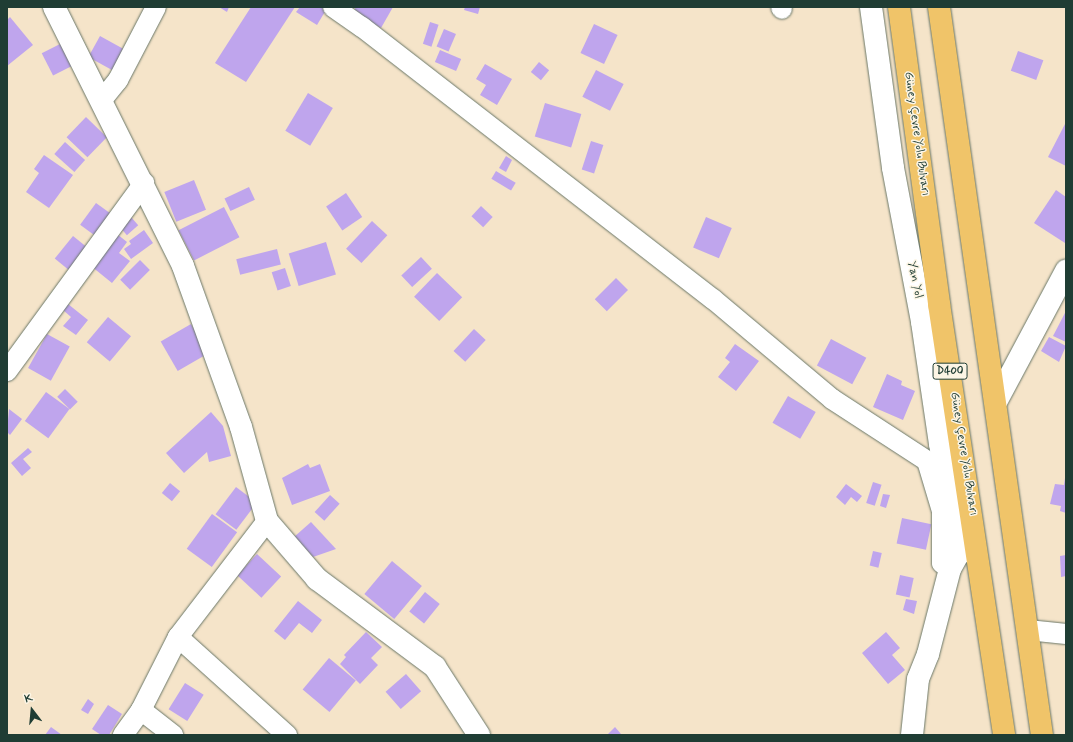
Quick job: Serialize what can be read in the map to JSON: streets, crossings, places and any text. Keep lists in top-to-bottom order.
{
  "streets": {
    "highway": ["Güney Çevre Yolu Bulvarı", "D400"],
    "street": ["Yan Yol"]
  },
  "north": "top"
}
